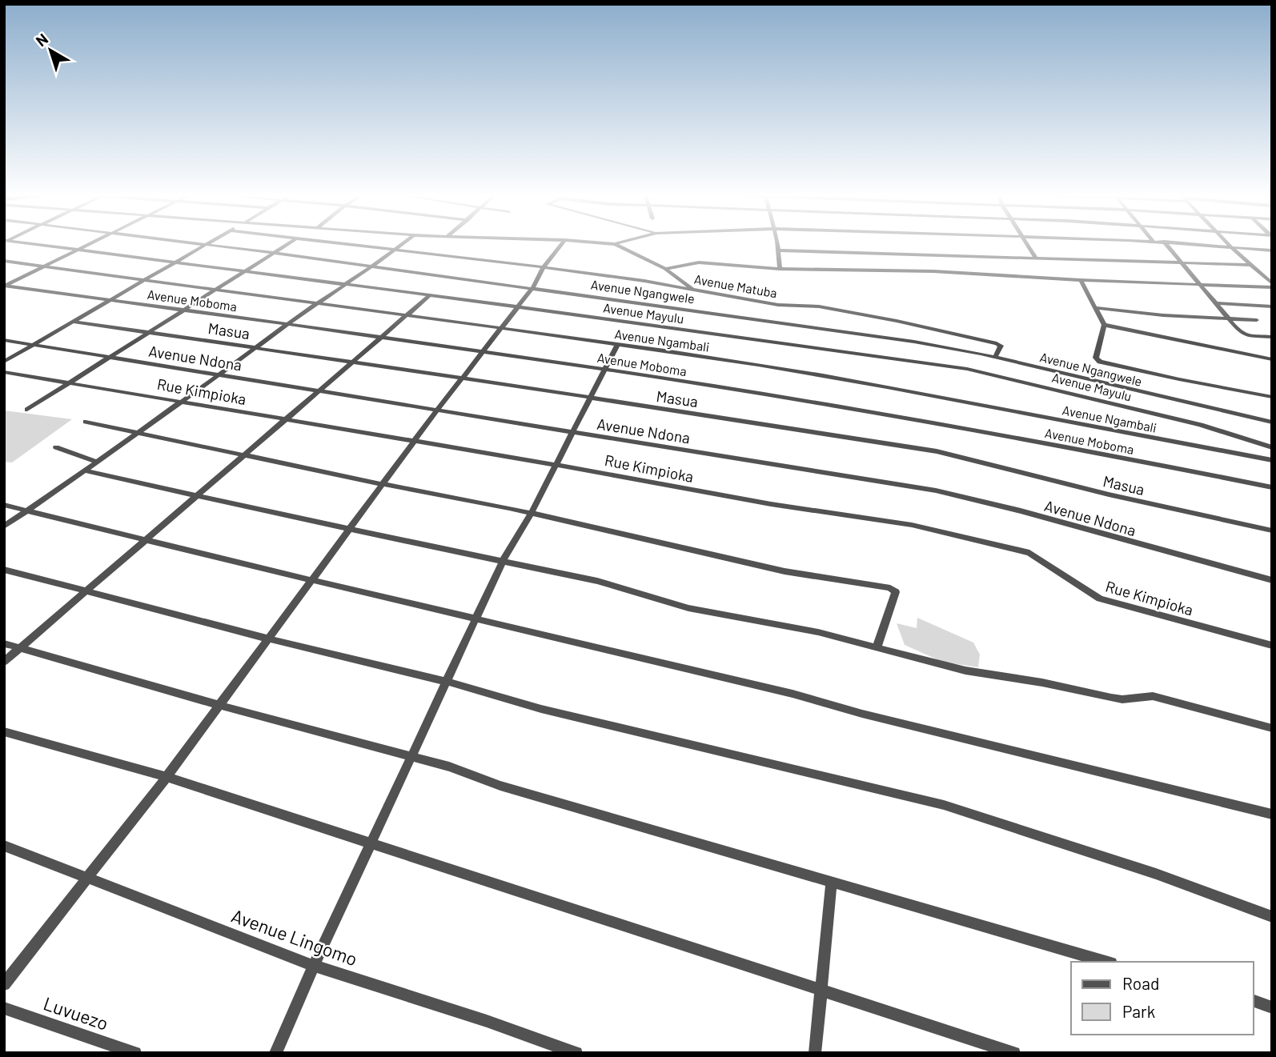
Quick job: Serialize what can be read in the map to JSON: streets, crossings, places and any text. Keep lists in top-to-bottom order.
{
  "streets": {
    "street": [
      "Avenue Matuba",
      "Avenue Ngangwele",
      "Avenue Moboma",
      "Avenue Mayulu",
      "Masua",
      "Avenue Ngambali",
      "Avenue Ndona",
      "Rue Kimpioka",
      "Avenue Lingomo",
      "Luvuezo"
    ]
  },
  "crossings": [
    ["Avenue Matuba", "Avenue Ngangwele"]
  ],
  "legend": ["Road", "Park"],
  "north": "top left"
}
